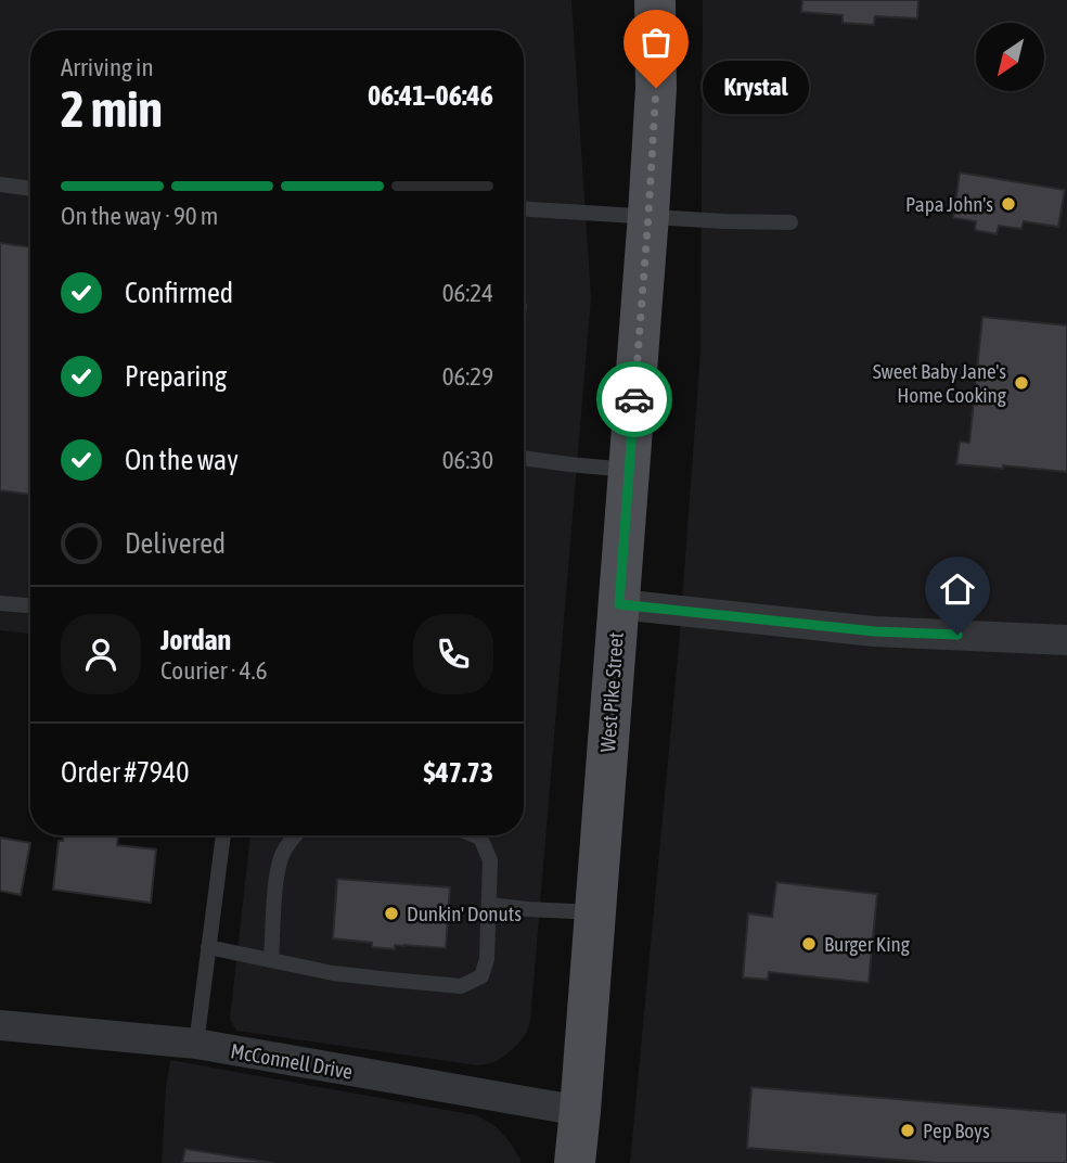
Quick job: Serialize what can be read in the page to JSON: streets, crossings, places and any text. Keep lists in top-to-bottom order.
{
  "streets": {
    "main road": ["West Pike Street"],
    "street": ["McConnell Drive"]
  },
  "crossings": [
    ["West Pike Street", "McConnell Drive"]
  ],
  "places": [
    "Krystal",
    "Papa John's",
    "Sweet Baby Jane's Home Cooking",
    "Dunkin' Donuts",
    "Burger King",
    "Pep Boys"
  ],
  "north": "bottom left",
  "page": {
    "heading": ["2 min", "Arriving in", "06:41–06:46"],
    "panel": [
      "Jordan",
      "Courier · 4.6",
      "Order #7940",
      "$47.73"
    ],
    "bubble": "Krystal",
    "bar": "On the way · 90 m",
    "list": [
      ["Confirmed", "06:24"],
      ["Preparing", "06:29"],
      ["On the way", "06:30"],
      "Delivered"
    ]
  }
}
